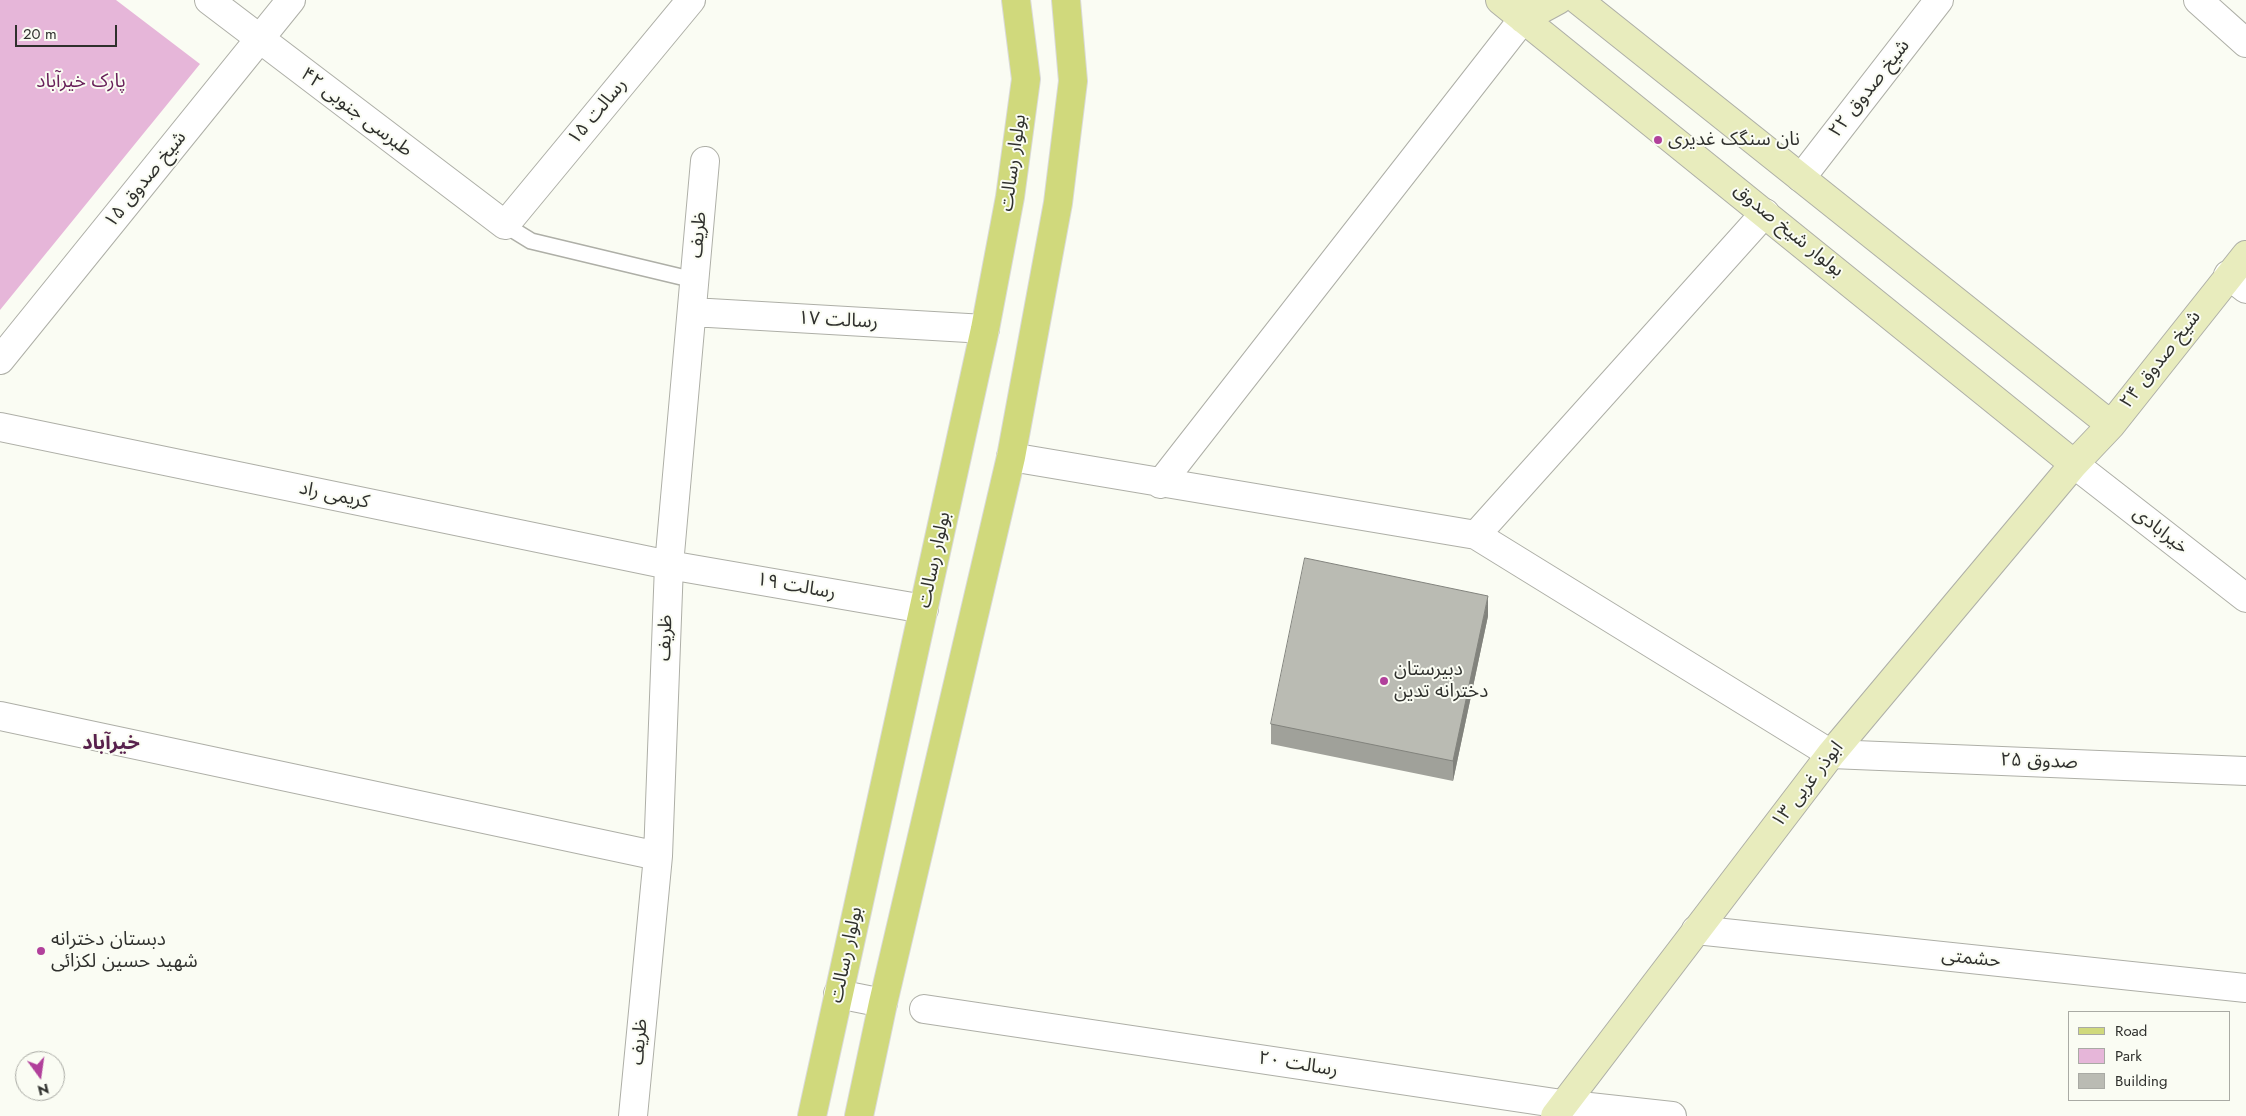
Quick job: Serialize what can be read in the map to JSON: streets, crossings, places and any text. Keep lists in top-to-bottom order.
{
  "streets": {
    "main road": ["بولوار رسالت"],
    "street": [
      "شیخ صدوق ۲۲",
      "رسالت ۱۵",
      "طبرسی جنوبی ۴۲",
      "شیخ صدوق ۱۵",
      "بولوار شیخ صدوق",
      "ظریف",
      "رسالت ۱۷",
      "شیخ صدوق ۲۴",
      "کریمی راد",
      "خیرابادی",
      "رسالت ۱۹",
      "صدوق ۲۵",
      "ابوذر غربی ۱۳",
      "حشمتی",
      "رسالت ۲۰"
    ]
  },
  "crossings": [
    ["رسالت ۱۵", "طبرسی جنوبی ۴۲"],
    ["طبرسی جنوبی ۴۲", "شیخ صدوق ۱۵"],
    ["بولوار رسالت", "رسالت ۱۷"],
    ["بولوار رسالت", "رسالت ۱۹"],
    ["بولوار شیخ صدوق", "شیخ صدوق ۲۴"],
    ["بولوار شیخ صدوق", "خیرابادی"],
    ["بولوار شیخ صدوق", "ابوذر غربی ۱۳"],
    ["ظریف", "رسالت ۱۷"],
    ["ظریف", "کریمی راد"],
    ["ظریف", "رسالت ۱۹"],
    ["شیخ صدوق ۲۴", "خیرابادی"],
    ["شیخ صدوق ۲۴", "ابوذر غربی ۱۳"],
    ["کریمی راد", "رسالت ۱۹"],
    ["خیرابادی", "ابوذر غربی ۱۳"],
    ["صدوق ۲۵", "ابوذر غربی ۱۳"],
    ["ابوذر غربی ۱۳", "حشمتی"],
    ["ابوذر غربی ۱۳", "رسالت ۲۰"]
  ],
  "districts": ["خیرآباد"],
  "parks": ["پارک خیرآباد"],
  "places": ["نان سنگک غدیری", "دبیرستان دخترانه تدین", "دبستان دخترانه شهید حسین لکزائی"],
  "legend": ["Road", "Park", "Building"],
  "scale_bar": "20 m",
  "north": "bottom"
}
